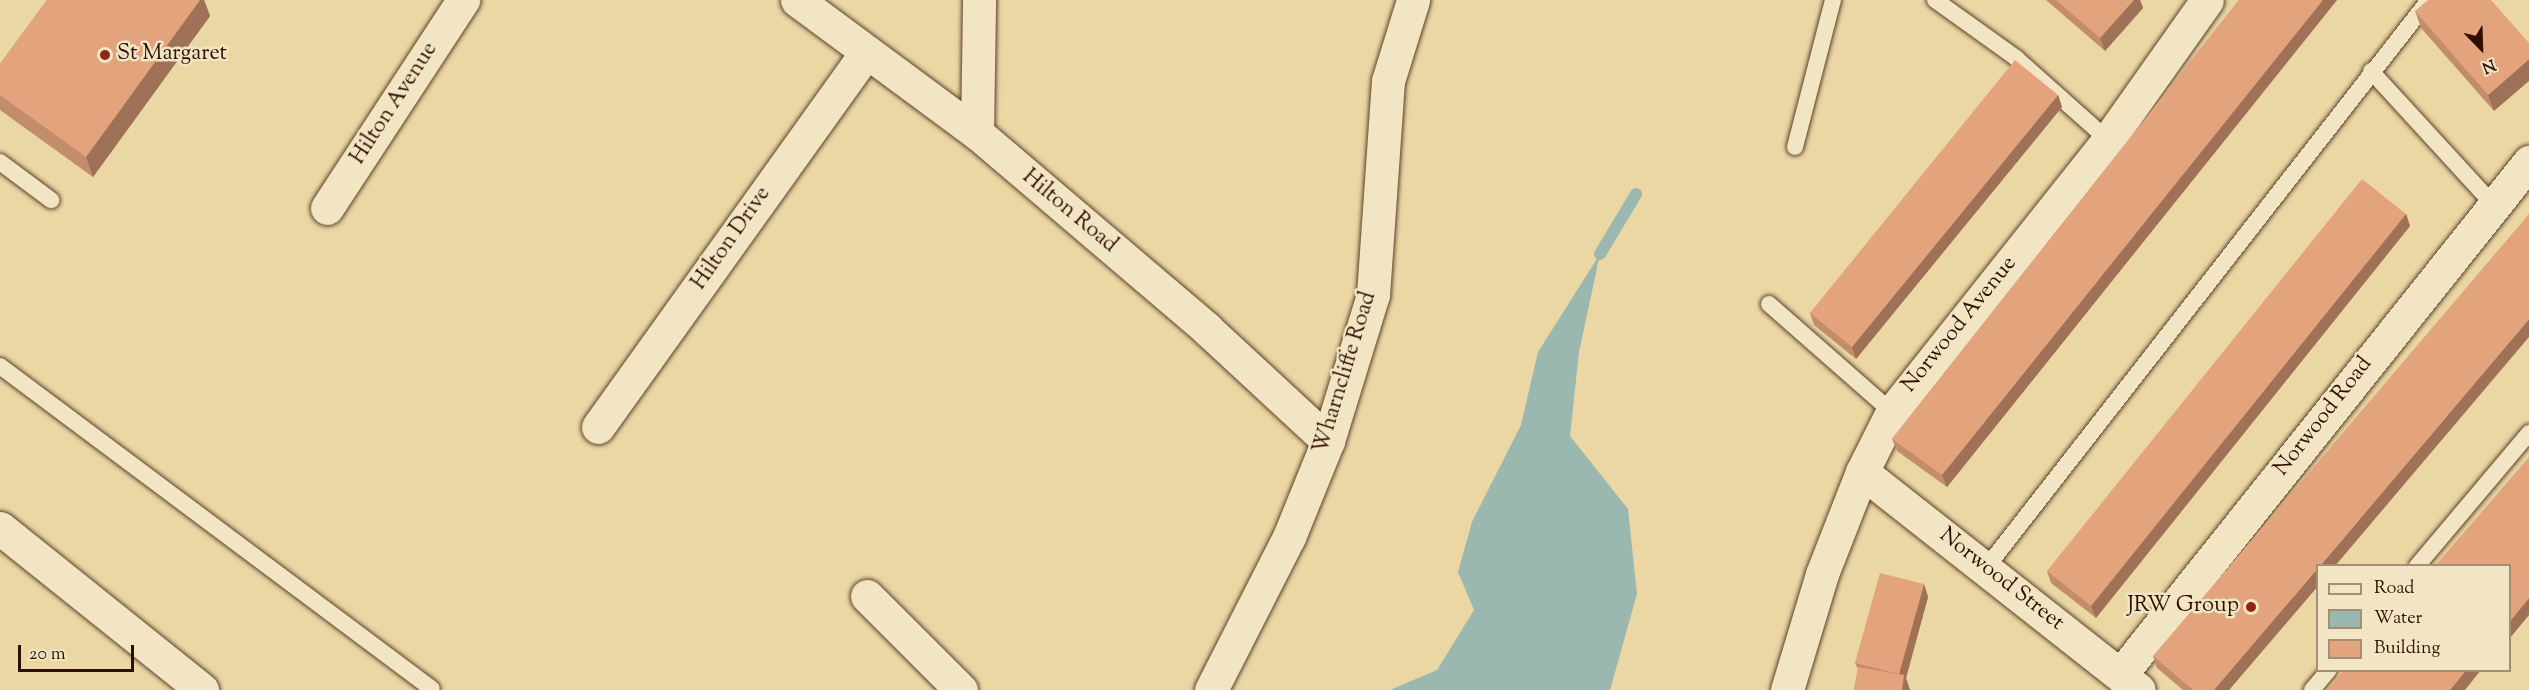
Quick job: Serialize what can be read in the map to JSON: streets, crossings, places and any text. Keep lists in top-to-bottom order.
{
  "streets": {
    "street": [
      "Hilton Avenue",
      "Hilton Road",
      "Hilton Drive",
      "Norwood Avenue",
      "Wharncliffe Road",
      "Norwood Road",
      "Norwood Street"
    ]
  },
  "crossings": [
    ["Hilton Road", "Hilton Drive"],
    ["Hilton Road", "Wharncliffe Road"],
    ["Norwood Avenue", "Norwood Street"],
    ["Norwood Road", "Norwood Street"]
  ],
  "places": ["St Margaret", "JRW Group"],
  "legend": ["Road", "Water", "Building"],
  "scale_bar": "20 m",
  "north": "bottom right"
}
